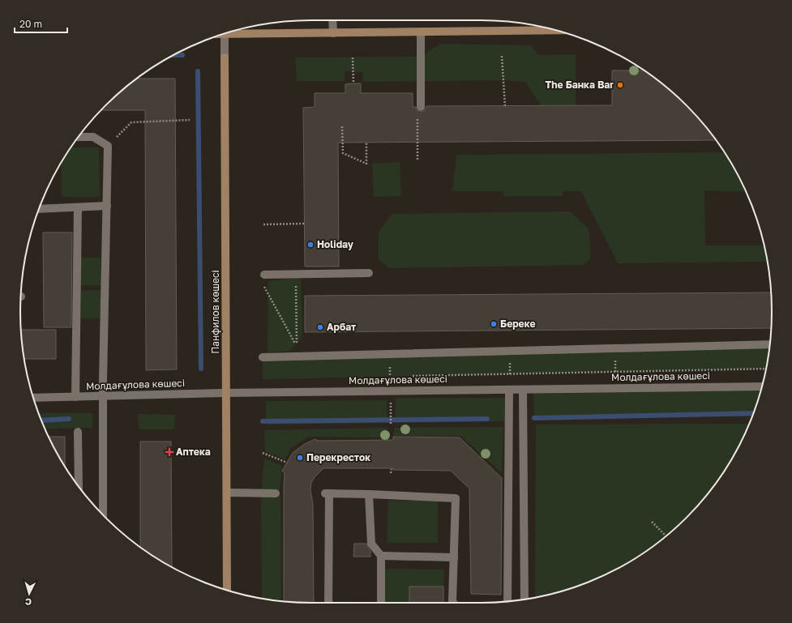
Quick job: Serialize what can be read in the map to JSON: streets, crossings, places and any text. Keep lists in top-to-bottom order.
{
  "streets": {
    "street": ["Панфилов көшесі", "Молдағұлова көшесі"]
  },
  "crossings": [
    ["Панфилов көшесі", "Молдағұлова көшесі"]
  ],
  "places": {
    "other": [
      "The Банка Bar",
      "Holiday",
      "Береке",
      "Арбат",
      "Перекресток"
    ],
    "health": ["Аптека"]
  },
  "scale_bar": "20 m",
  "north": "bottom"
}
